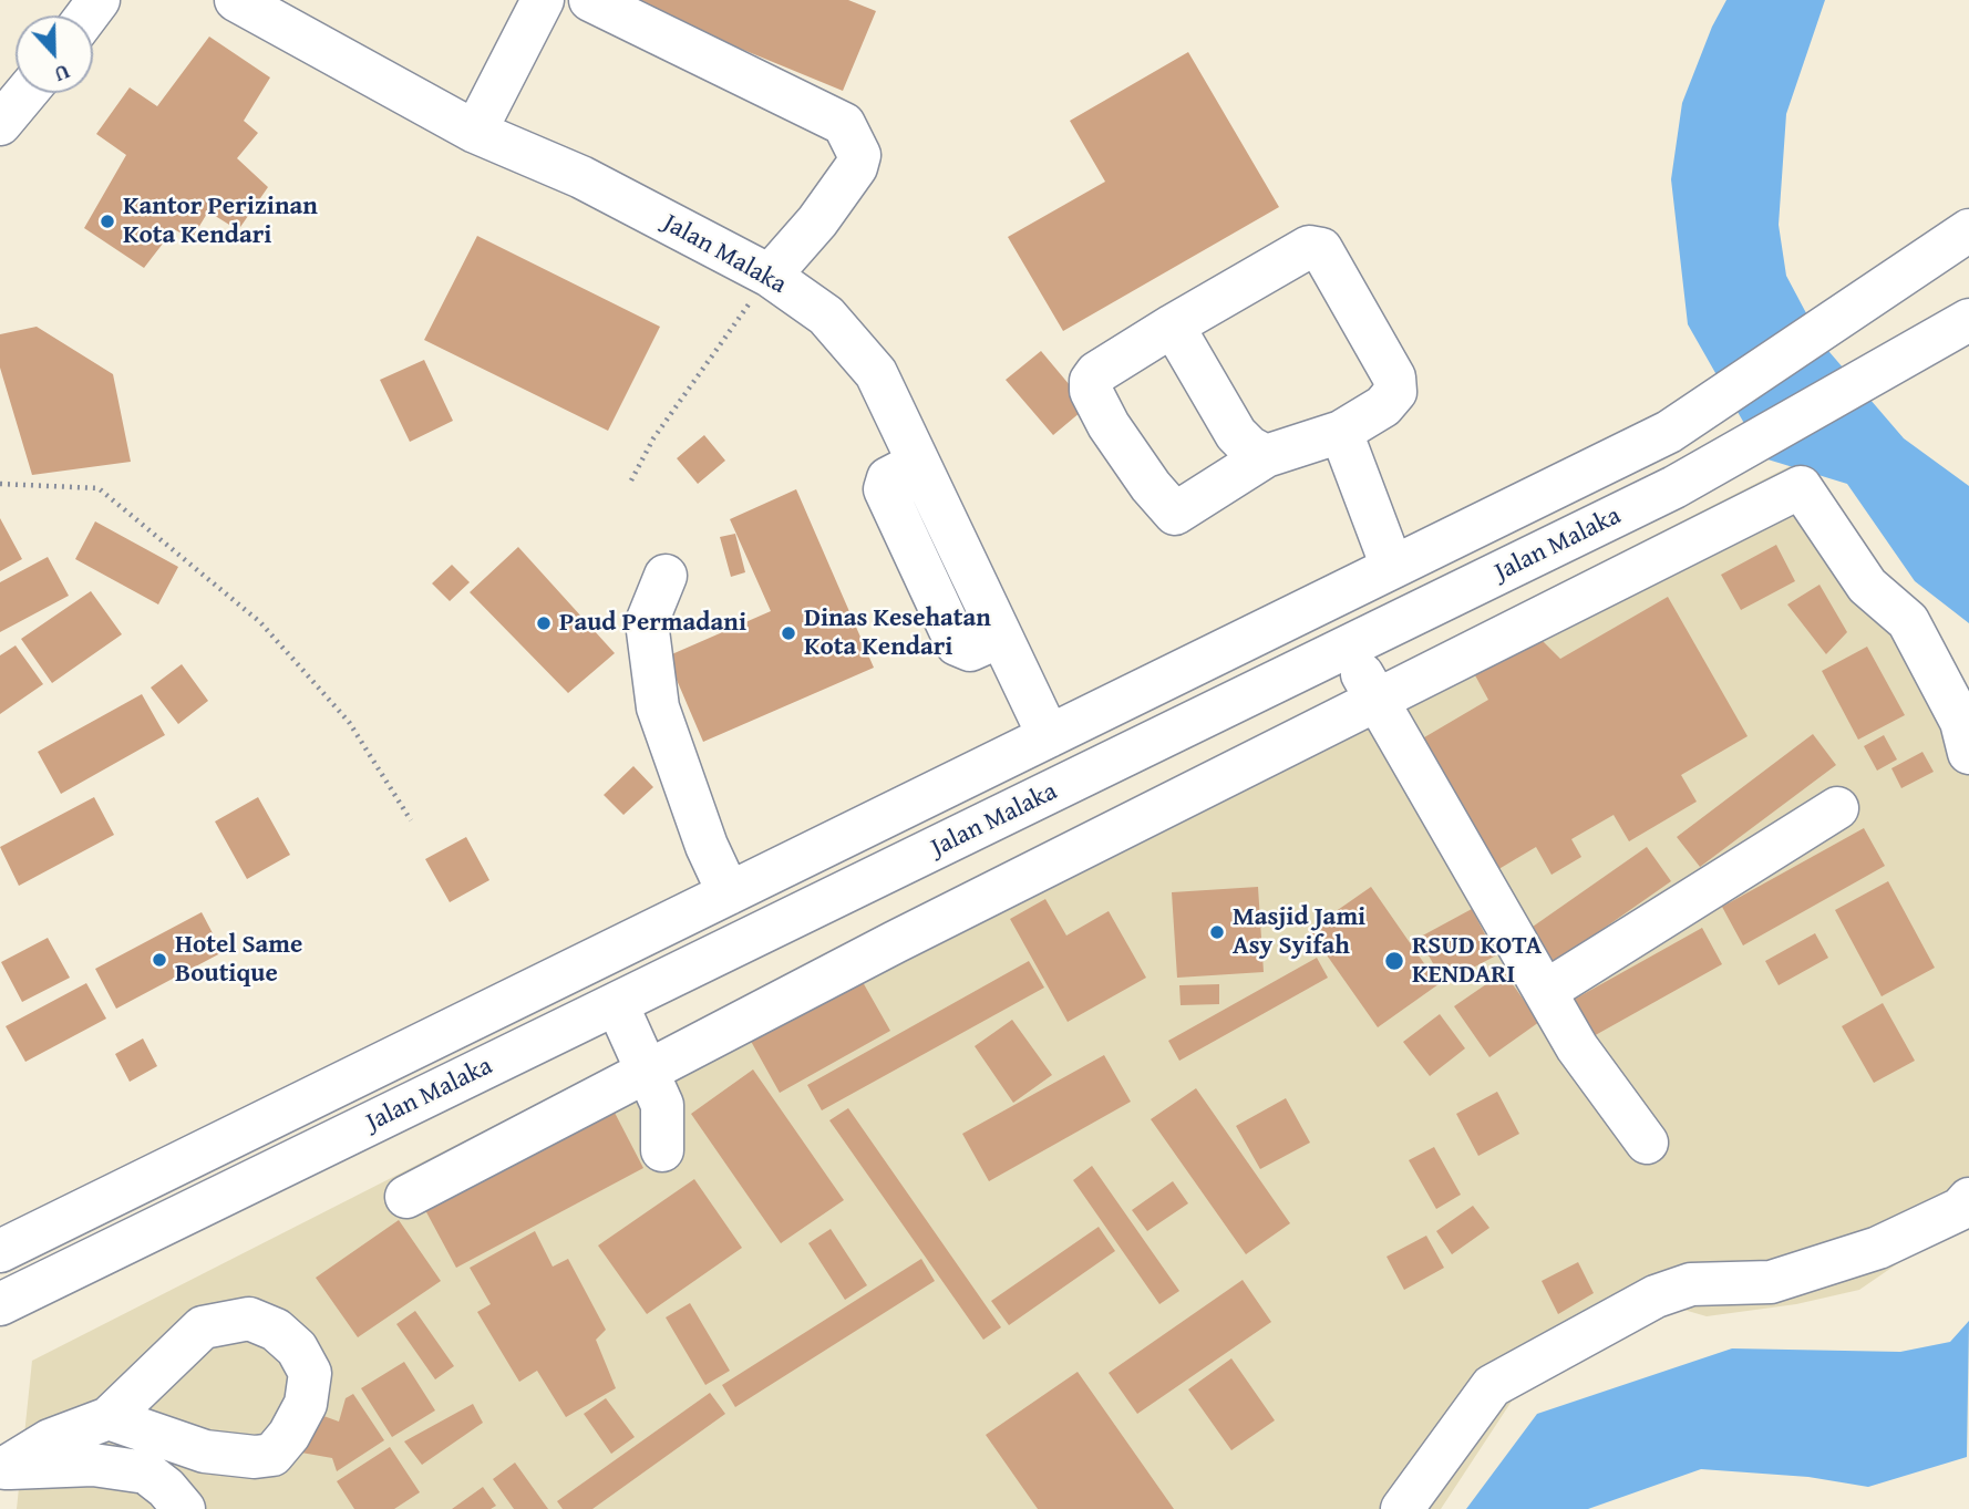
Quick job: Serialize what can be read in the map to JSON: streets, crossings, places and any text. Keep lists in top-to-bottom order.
{
  "streets": {
    "street": ["Jalan Malaka"]
  },
  "places": [
    "Kantor Perizinan Kota Kendari",
    "Paud Permadani",
    "Dinas Kesehatan Kota Kendari",
    "Masjid Jami Asy Syifah",
    "Hotel Same Boutique",
    "RSUD KOTA KENDARI"
  ],
  "north": "bottom"
}
